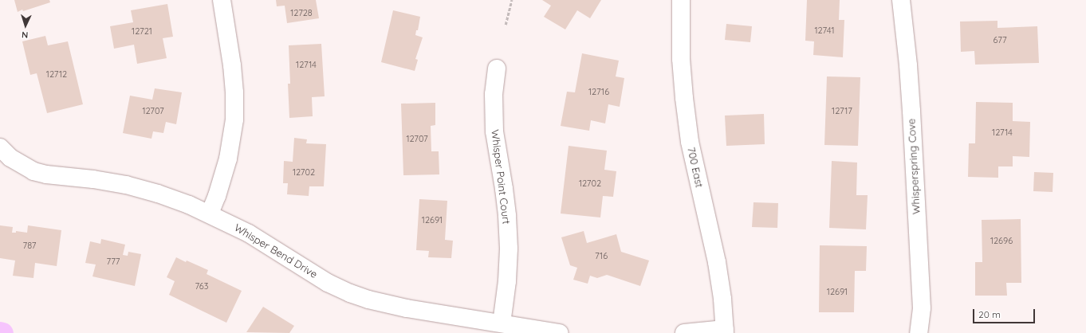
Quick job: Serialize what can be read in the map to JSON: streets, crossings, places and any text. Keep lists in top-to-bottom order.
{
  "streets": {
    "street": [
      "Whisperspring Cove",
      "700 East",
      "Whisper Point Court",
      "Whisper Bend Drive"
    ]
  },
  "crossings": [
    ["Whisper Point Court", "Whisper Bend Drive"]
  ],
  "house_numbers": [
    "12728",
    "12741",
    "12721",
    "677",
    "12714",
    "12712",
    "12716",
    "12707",
    "12717",
    "12714",
    "12707",
    "12702",
    "12702",
    "12691",
    "12696",
    "787",
    "716",
    "777",
    "763",
    "12691"
  ],
  "scale_bar": "20 m",
  "north": "bottom"
}
